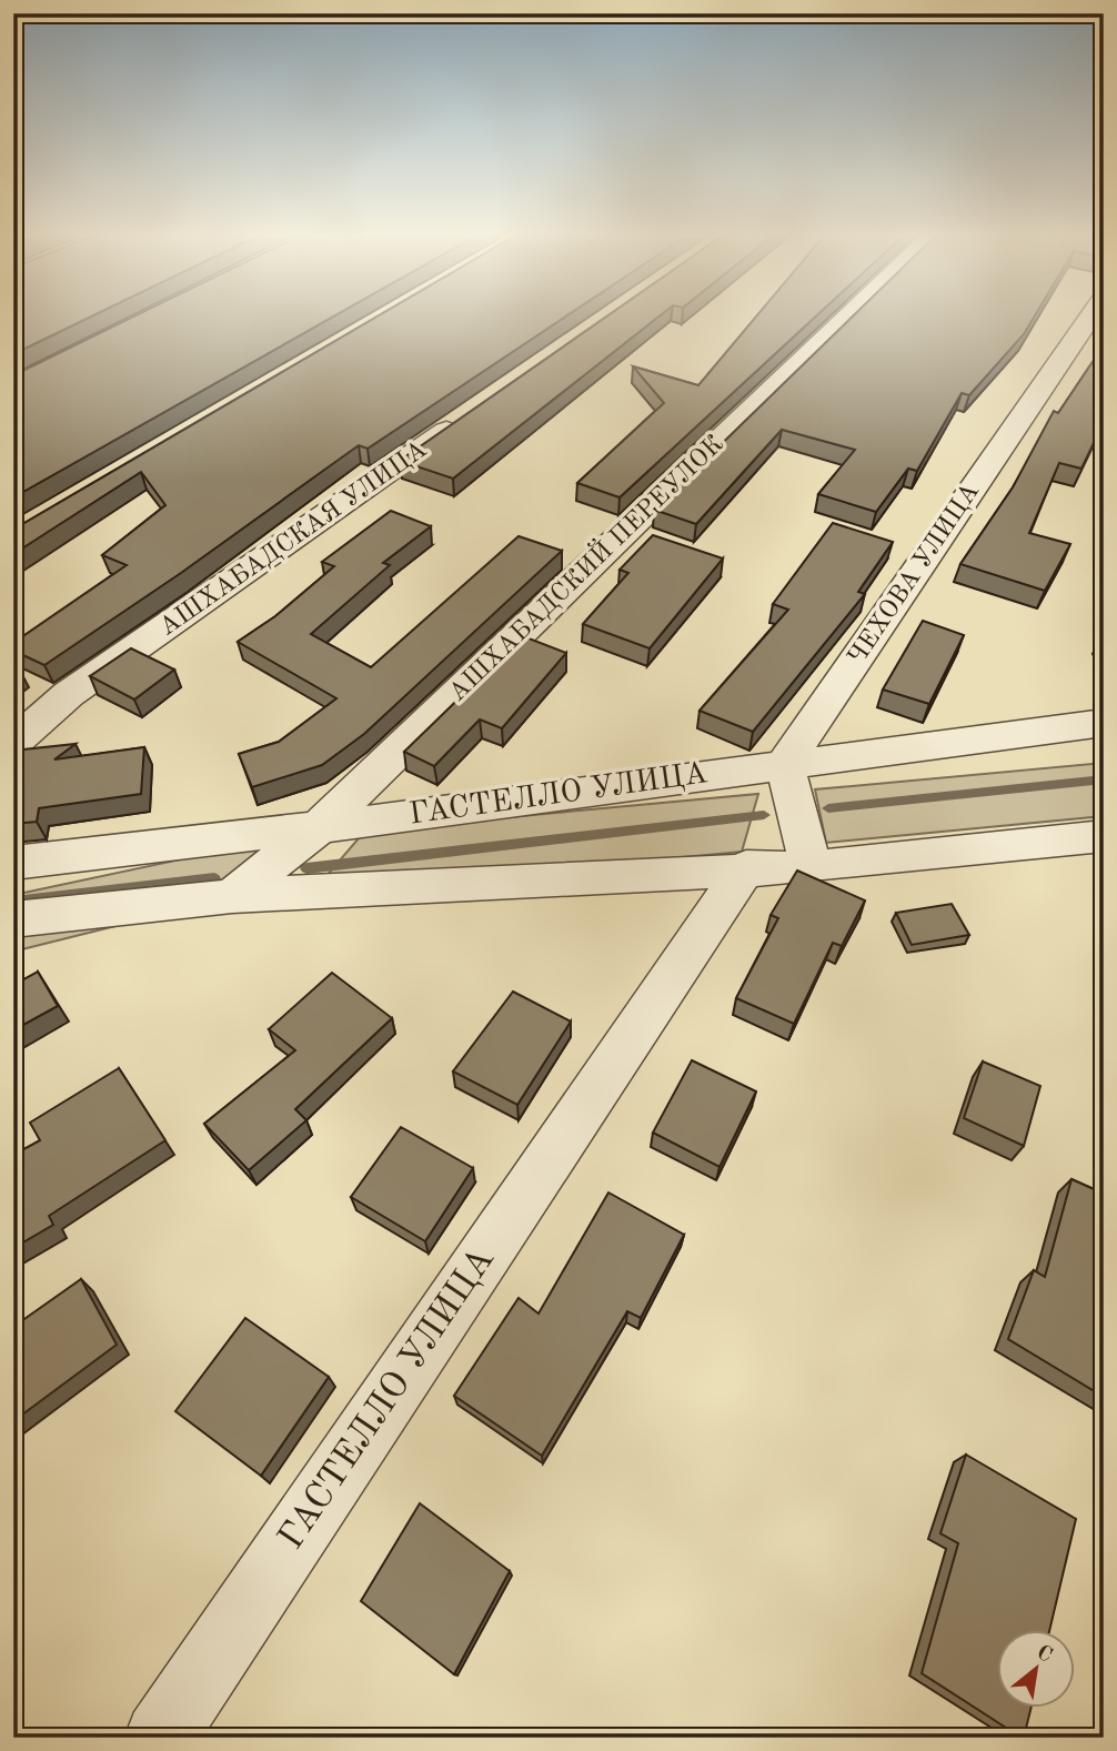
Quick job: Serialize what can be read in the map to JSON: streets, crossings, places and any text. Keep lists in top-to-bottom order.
{
  "streets": {
    "street": [
      "АШХАБАДСКАЯ УЛИЦА",
      "АШХАБАДСКИЙ ПЕРЕУЛОК",
      "ЧЕХОВА УЛИЦА",
      "ГАСТЕЛЛО УЛИЦА"
    ]
  },
  "crossings": [
    ["АШХАБАДСКИЙ ПЕРЕУЛОК", "ГАСТЕЛЛО УЛИЦА"],
    ["ЧЕХОВА УЛИЦА", "ГАСТЕЛЛО УЛИЦА"]
  ],
  "north": "top right"
}
